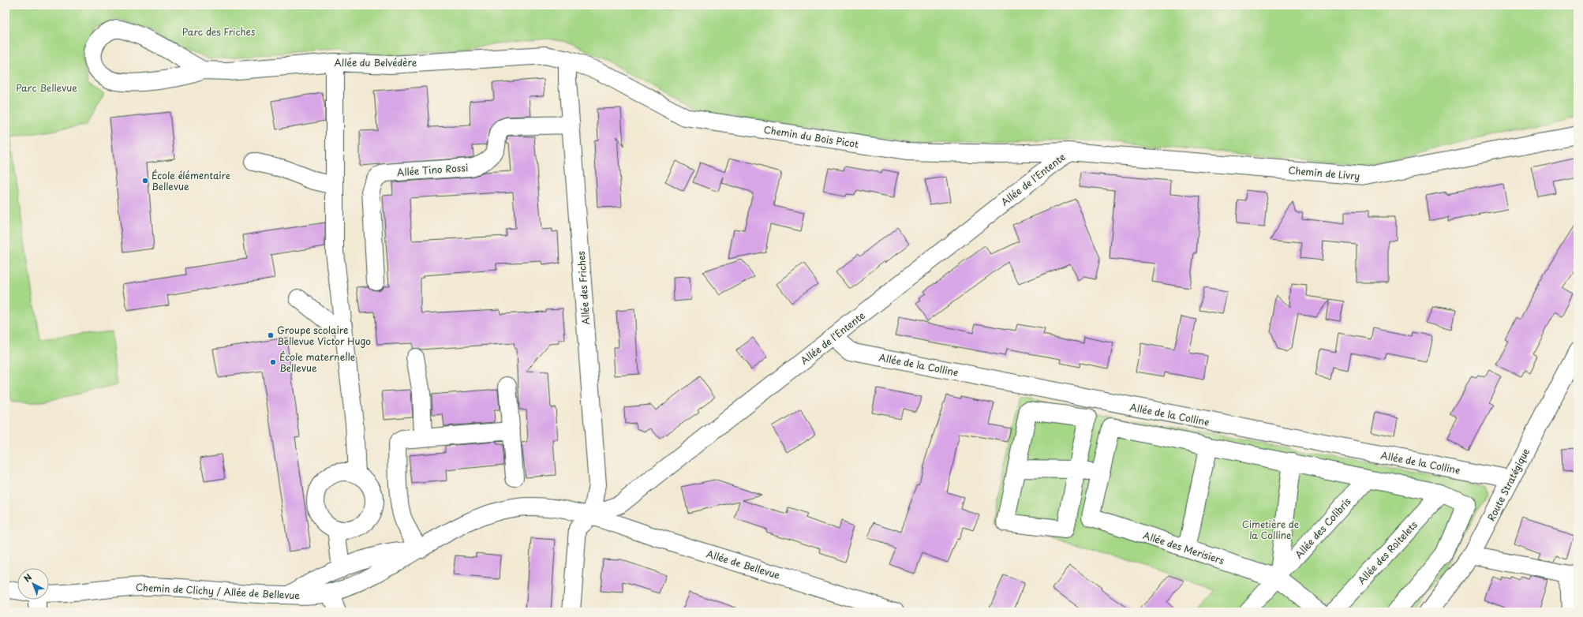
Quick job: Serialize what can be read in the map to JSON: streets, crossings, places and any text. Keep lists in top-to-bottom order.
{
  "streets": {
    "street": [
      "Allée du Belvédère",
      "Chemin du Bois Picot",
      "Allée Tino Rossi",
      "Chemin de Livry",
      "Allée de l'Entente",
      "Allée des Friches",
      "Allée de la Colline",
      "Route Stratégique",
      "Allée des Colibris",
      "Allée des Merisiers",
      "Allée des Roitelets",
      "Allée de Bellevue",
      "Chemin de Clichy / Allée de Bellevue"
    ]
  },
  "crossings": [
    ["Allée du Belvédère", "Chemin du Bois Picot"],
    ["Allée du Belvédère", "Allée des Friches"],
    ["Chemin du Bois Picot", "Chemin de Livry"],
    ["Chemin du Bois Picot", "Allée de l'Entente"],
    ["Chemin du Bois Picot", "Allée des Friches"],
    ["Allée Tino Rossi", "Allée des Friches"],
    ["Chemin de Livry", "Allée de l'Entente"],
    ["Allée de l'Entente", "Allée des Friches"],
    ["Allée de l'Entente", "Allée de la Colline"],
    ["Allée de l'Entente", "Allée de Bellevue"],
    ["Allée de l'Entente", "Chemin de Clichy / Allée de Bellevue"],
    ["Allée des Friches", "Allée de Bellevue"],
    ["Allée des Friches", "Chemin de Clichy / Allée de Bellevue"],
    ["Allée de la Colline", "Route Stratégique"],
    ["Allée des Colibris", "Allée des Merisiers"],
    ["Allée de Bellevue", "Chemin de Clichy / Allée de Bellevue"]
  ],
  "parks": ["Parc des Friches", "Parc Bellevue", "Cimetière de la Colline"],
  "places": ["École élémentaire Bellevue", "Groupe scolaire Bellevue Victor Hugo", "École maternelle Bellevue"],
  "north": "top left"
}
